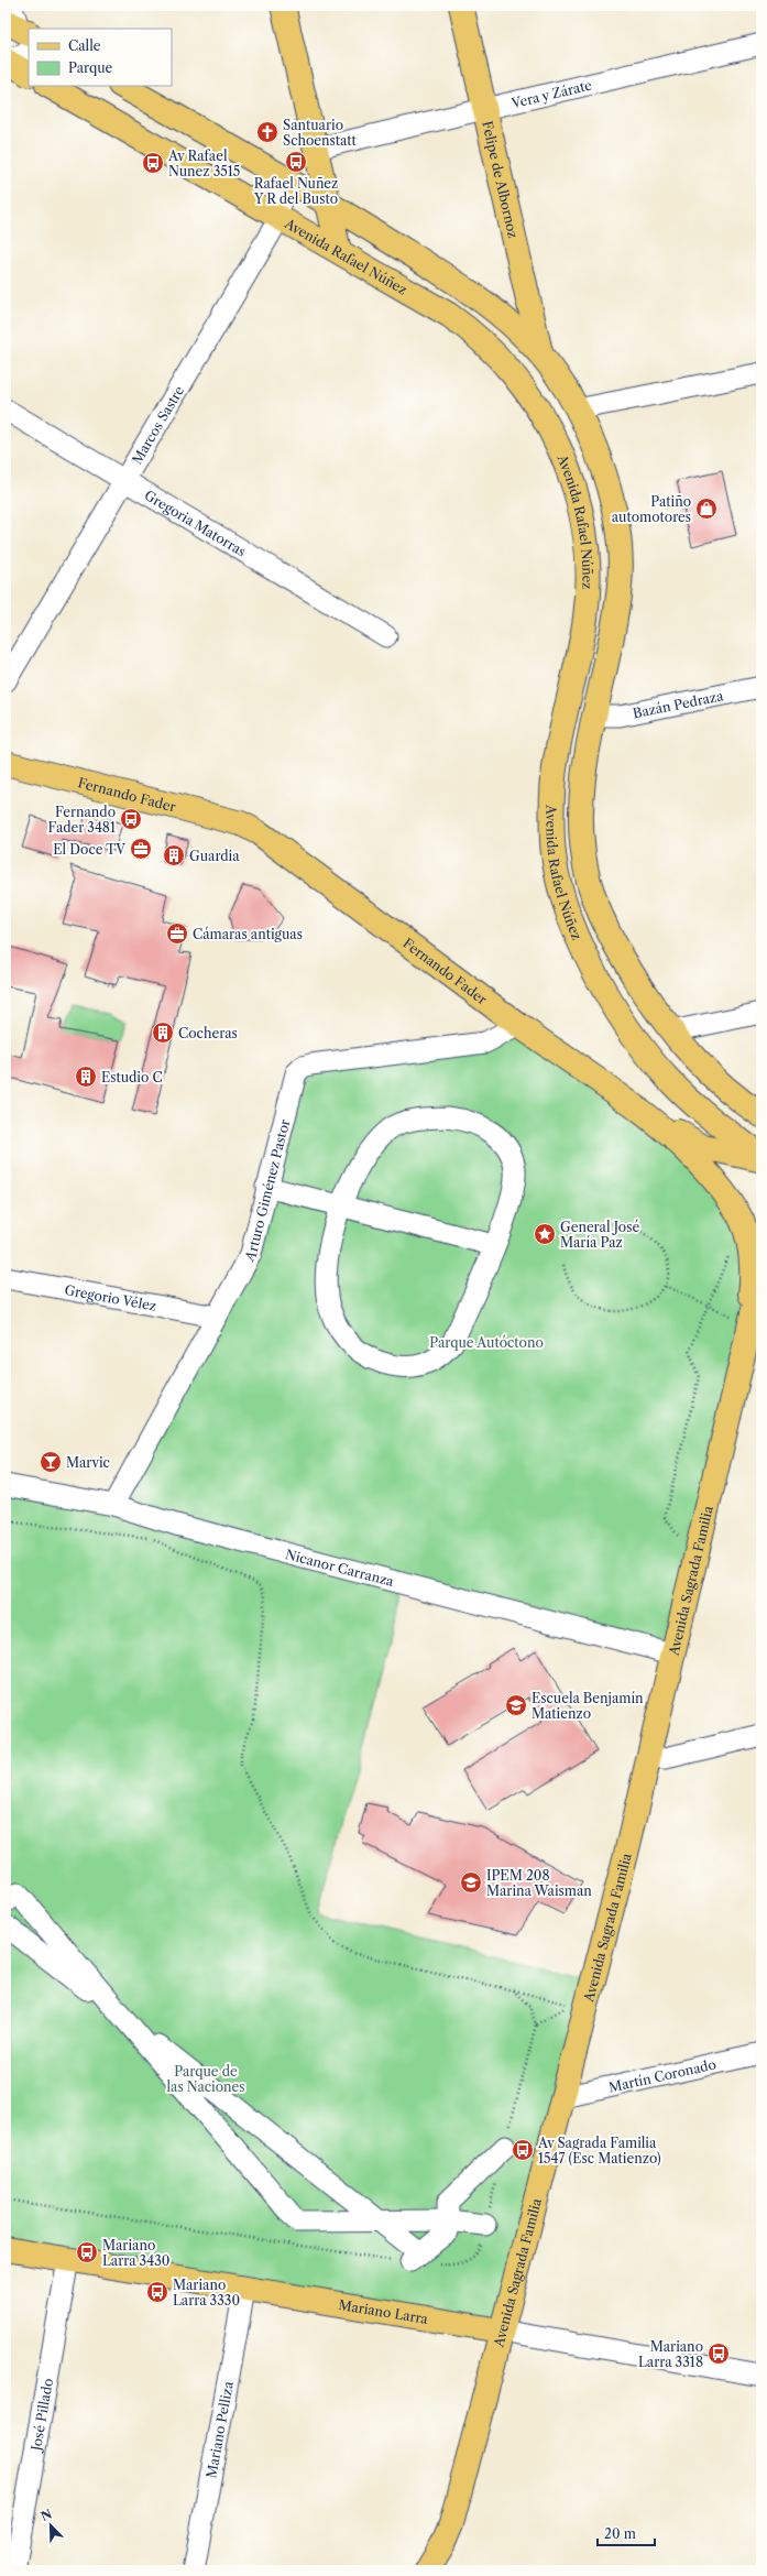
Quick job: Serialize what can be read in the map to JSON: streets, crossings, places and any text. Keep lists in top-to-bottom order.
{
  "streets": {
    "main road": [
      "Felipe de Albornoz",
      "Avenida Rafael Núñez",
      "Fernando Fader",
      "Avenida Sagrada Familia",
      "Mariano Larra"
    ],
    "street": [
      "Vera y Zárate",
      "Marcos Sastre",
      "Gregoria Matorras",
      "Bazán Pedraza",
      "Arturo Giménez Pastor",
      "Gregorio Vélez",
      "Nicanor Carranza",
      "Martín Coronado",
      "José Pillado",
      "Mariano Pelliza"
    ]
  },
  "crossings": [
    ["Vera y Zárate", "Felipe de Albornoz"],
    ["Felipe de Albornoz", "Avenida Rafael Núñez"],
    ["Avenida Rafael Núñez", "Marcos Sastre"],
    ["Avenida Rafael Núñez", "Bazán Pedraza"],
    ["Marcos Sastre", "Gregoria Matorras"],
    ["Fernando Fader", "Arturo Giménez Pastor"],
    ["Fernando Fader", "Avenida Sagrada Familia"],
    ["Arturo Giménez Pastor", "Gregorio Vélez"],
    ["Arturo Giménez Pastor", "Nicanor Carranza"],
    ["Nicanor Carranza", "Avenida Sagrada Familia"],
    ["Avenida Sagrada Familia", "Martín Coronado"],
    ["Avenida Sagrada Familia", "Mariano Larra"],
    ["Mariano Larra", "José Pillado"],
    ["Mariano Larra", "Mariano Pelliza"]
  ],
  "parks": ["Parque Autóctono", "Parque de las Naciones"],
  "places": {
    "church": ["Santuario Schoenstatt"],
    "bus stop": [
      "Rafael Nuñez Y R del Busto",
      "Av Rafael Nunez 3515",
      "Fernando Fader 3481",
      "Av Sagrada Familia 1547 (Esc Matienzo)",
      "Mariano Larra 3430",
      "Mariano Larra 3330",
      "Mariano Larra 3318"
    ],
    "shop": ["Patiño automotores"],
    "office": ["El Doce TV", "Cámaras antiguas"],
    "building": ["Guardia", "Cocheras", "Estudio C"],
    "place": ["General José María Paz"],
    "bar": ["Marvic"],
    "school or university": ["Escuela Benjamín Matienzo", "IPEM 208 Marina Waisman"]
  },
  "legend": ["Calle", "Parque"],
  "scale_bar": "20 m",
  "north": "top left"
}
